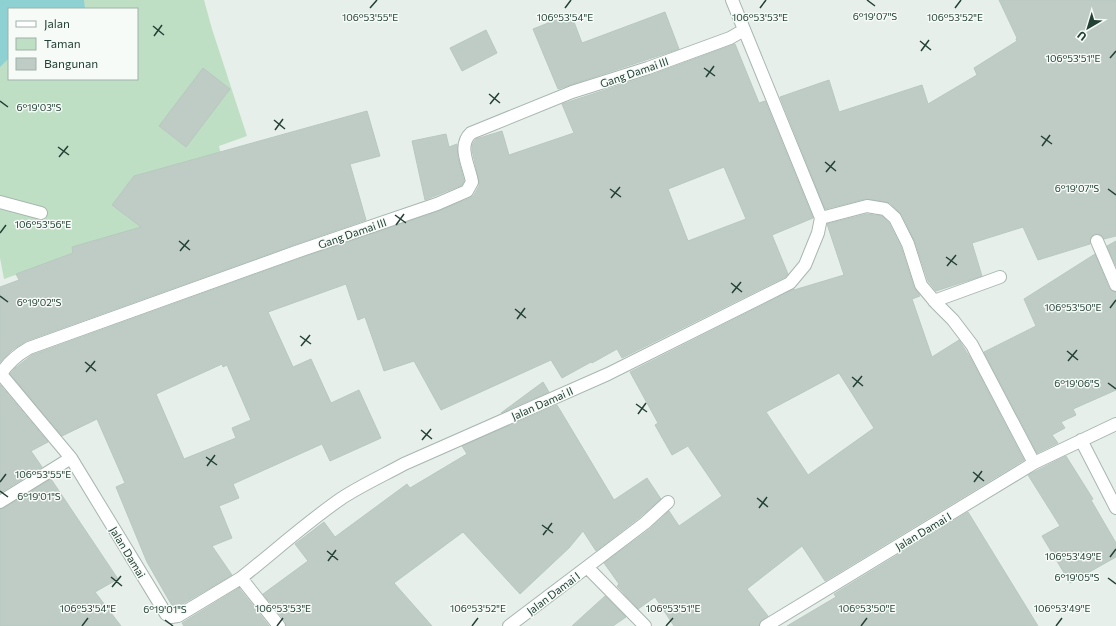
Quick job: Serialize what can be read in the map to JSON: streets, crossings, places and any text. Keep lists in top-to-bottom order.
{
  "streets": {
    "street": [
      "Gang Damai III",
      "Jalan Damai II",
      "Jalan Damai I",
      "Jalan Damai"
    ]
  },
  "crossings": [
    ["Gang Damai III", "Jalan Damai"],
    ["Jalan Damai II", "Jalan Damai"]
  ],
  "legend": ["Jalan", "Taman", "Bangunan"],
  "north": "bottom left",
  "coordinates": [
    "6°19'07\"S",
    "106°53'55\"E",
    "106°53'54\"E",
    "106°53'53\"E",
    "106°53'52\"E",
    "106°53'51\"E",
    "6°19'03\"S",
    "106°53'56\"E",
    "6°19'02\"S",
    "106°53'50\"E",
    "6°19'06\"S",
    "6°19'01\"S",
    "106°53'49\"E",
    "6°19'05\"S"
  ]
}
